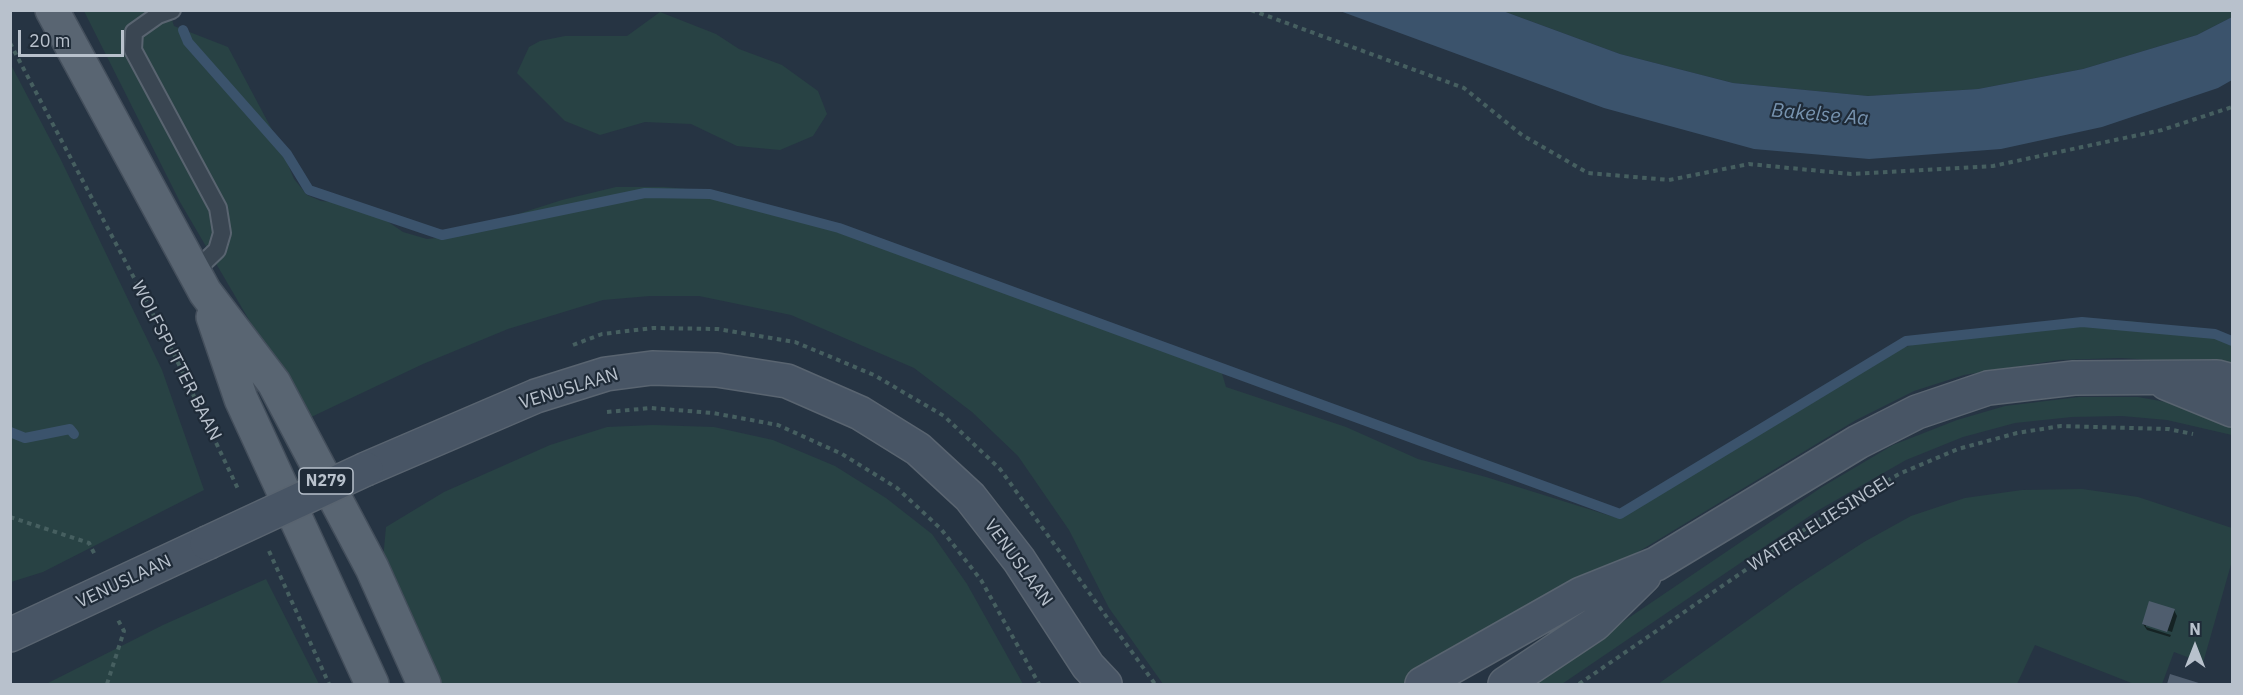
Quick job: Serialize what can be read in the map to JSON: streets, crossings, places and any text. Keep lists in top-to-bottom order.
{
  "streets": {
    "main road": ["N279"],
    "street": ["VENUSLAAN"],
    "path": ["WOLFSPUTTER BAAN", "WATERLELIESINGEL"]
  },
  "water": ["Bakelse Aa"],
  "scale_bar": "20 m",
  "north": "top"
}
